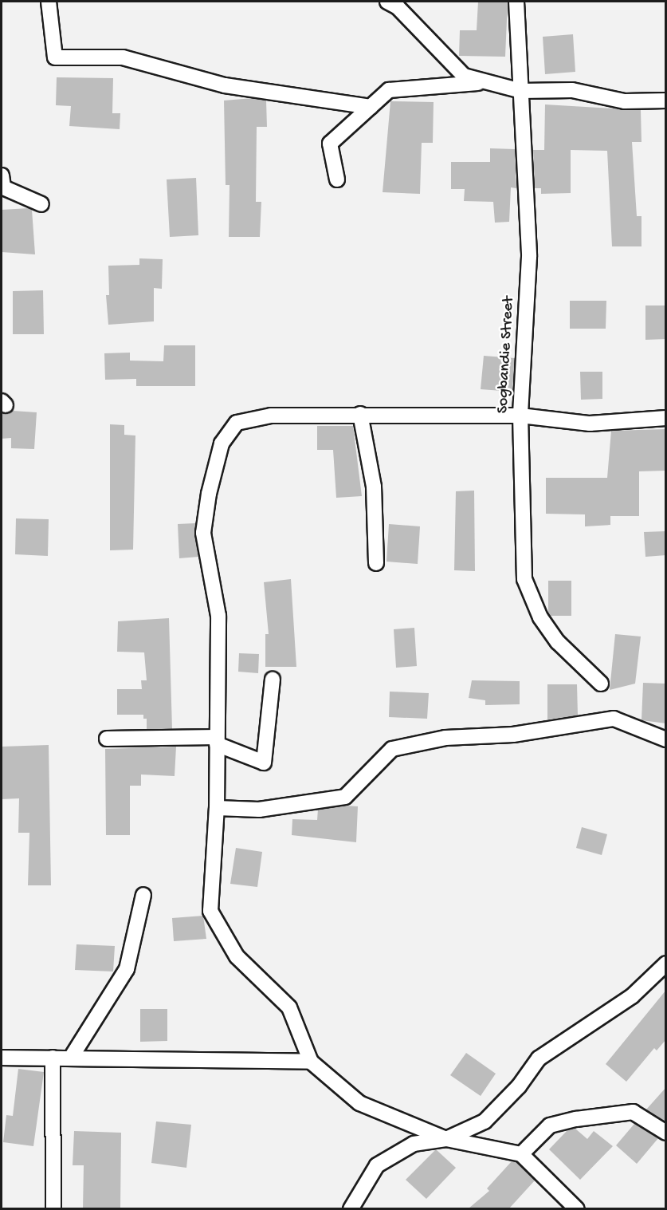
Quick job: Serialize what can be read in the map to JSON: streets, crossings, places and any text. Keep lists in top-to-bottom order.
{
  "streets": {
    "street": ["Sogbandie Street"]
  }
}
